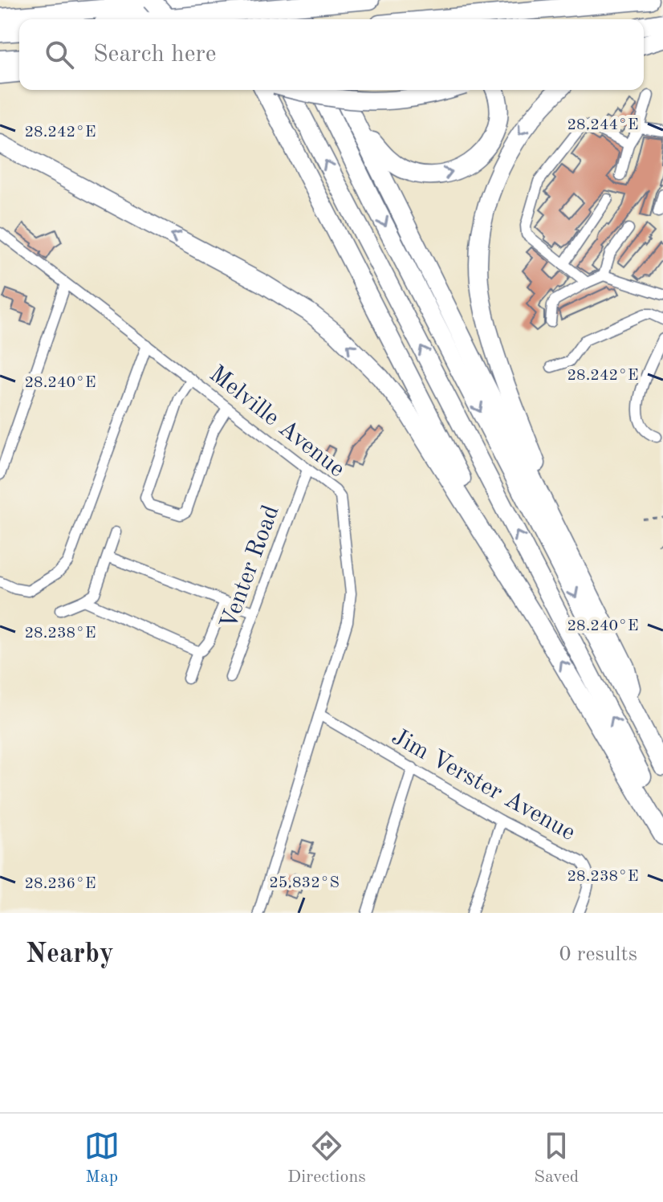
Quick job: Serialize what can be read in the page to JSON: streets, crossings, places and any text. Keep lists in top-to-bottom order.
{
  "streets": {
    "street": ["Melville Avenue", "Venter Road", "Jim Verster Avenue"]
  },
  "crossings": [
    ["Melville Avenue", "Venter Road"],
    ["Melville Avenue", "Jim Verster Avenue"]
  ],
  "page": {
    "search": "Search here",
    "heading": ["Nearby", "0 results"],
    "nav": ["Map", "Directions", "Saved"]
  },
  "coordinates": [
    "28.244°E",
    "28.242°E",
    "28.240°E",
    "28.238°E",
    "25.832°S",
    "28.236°E"
  ]
}
